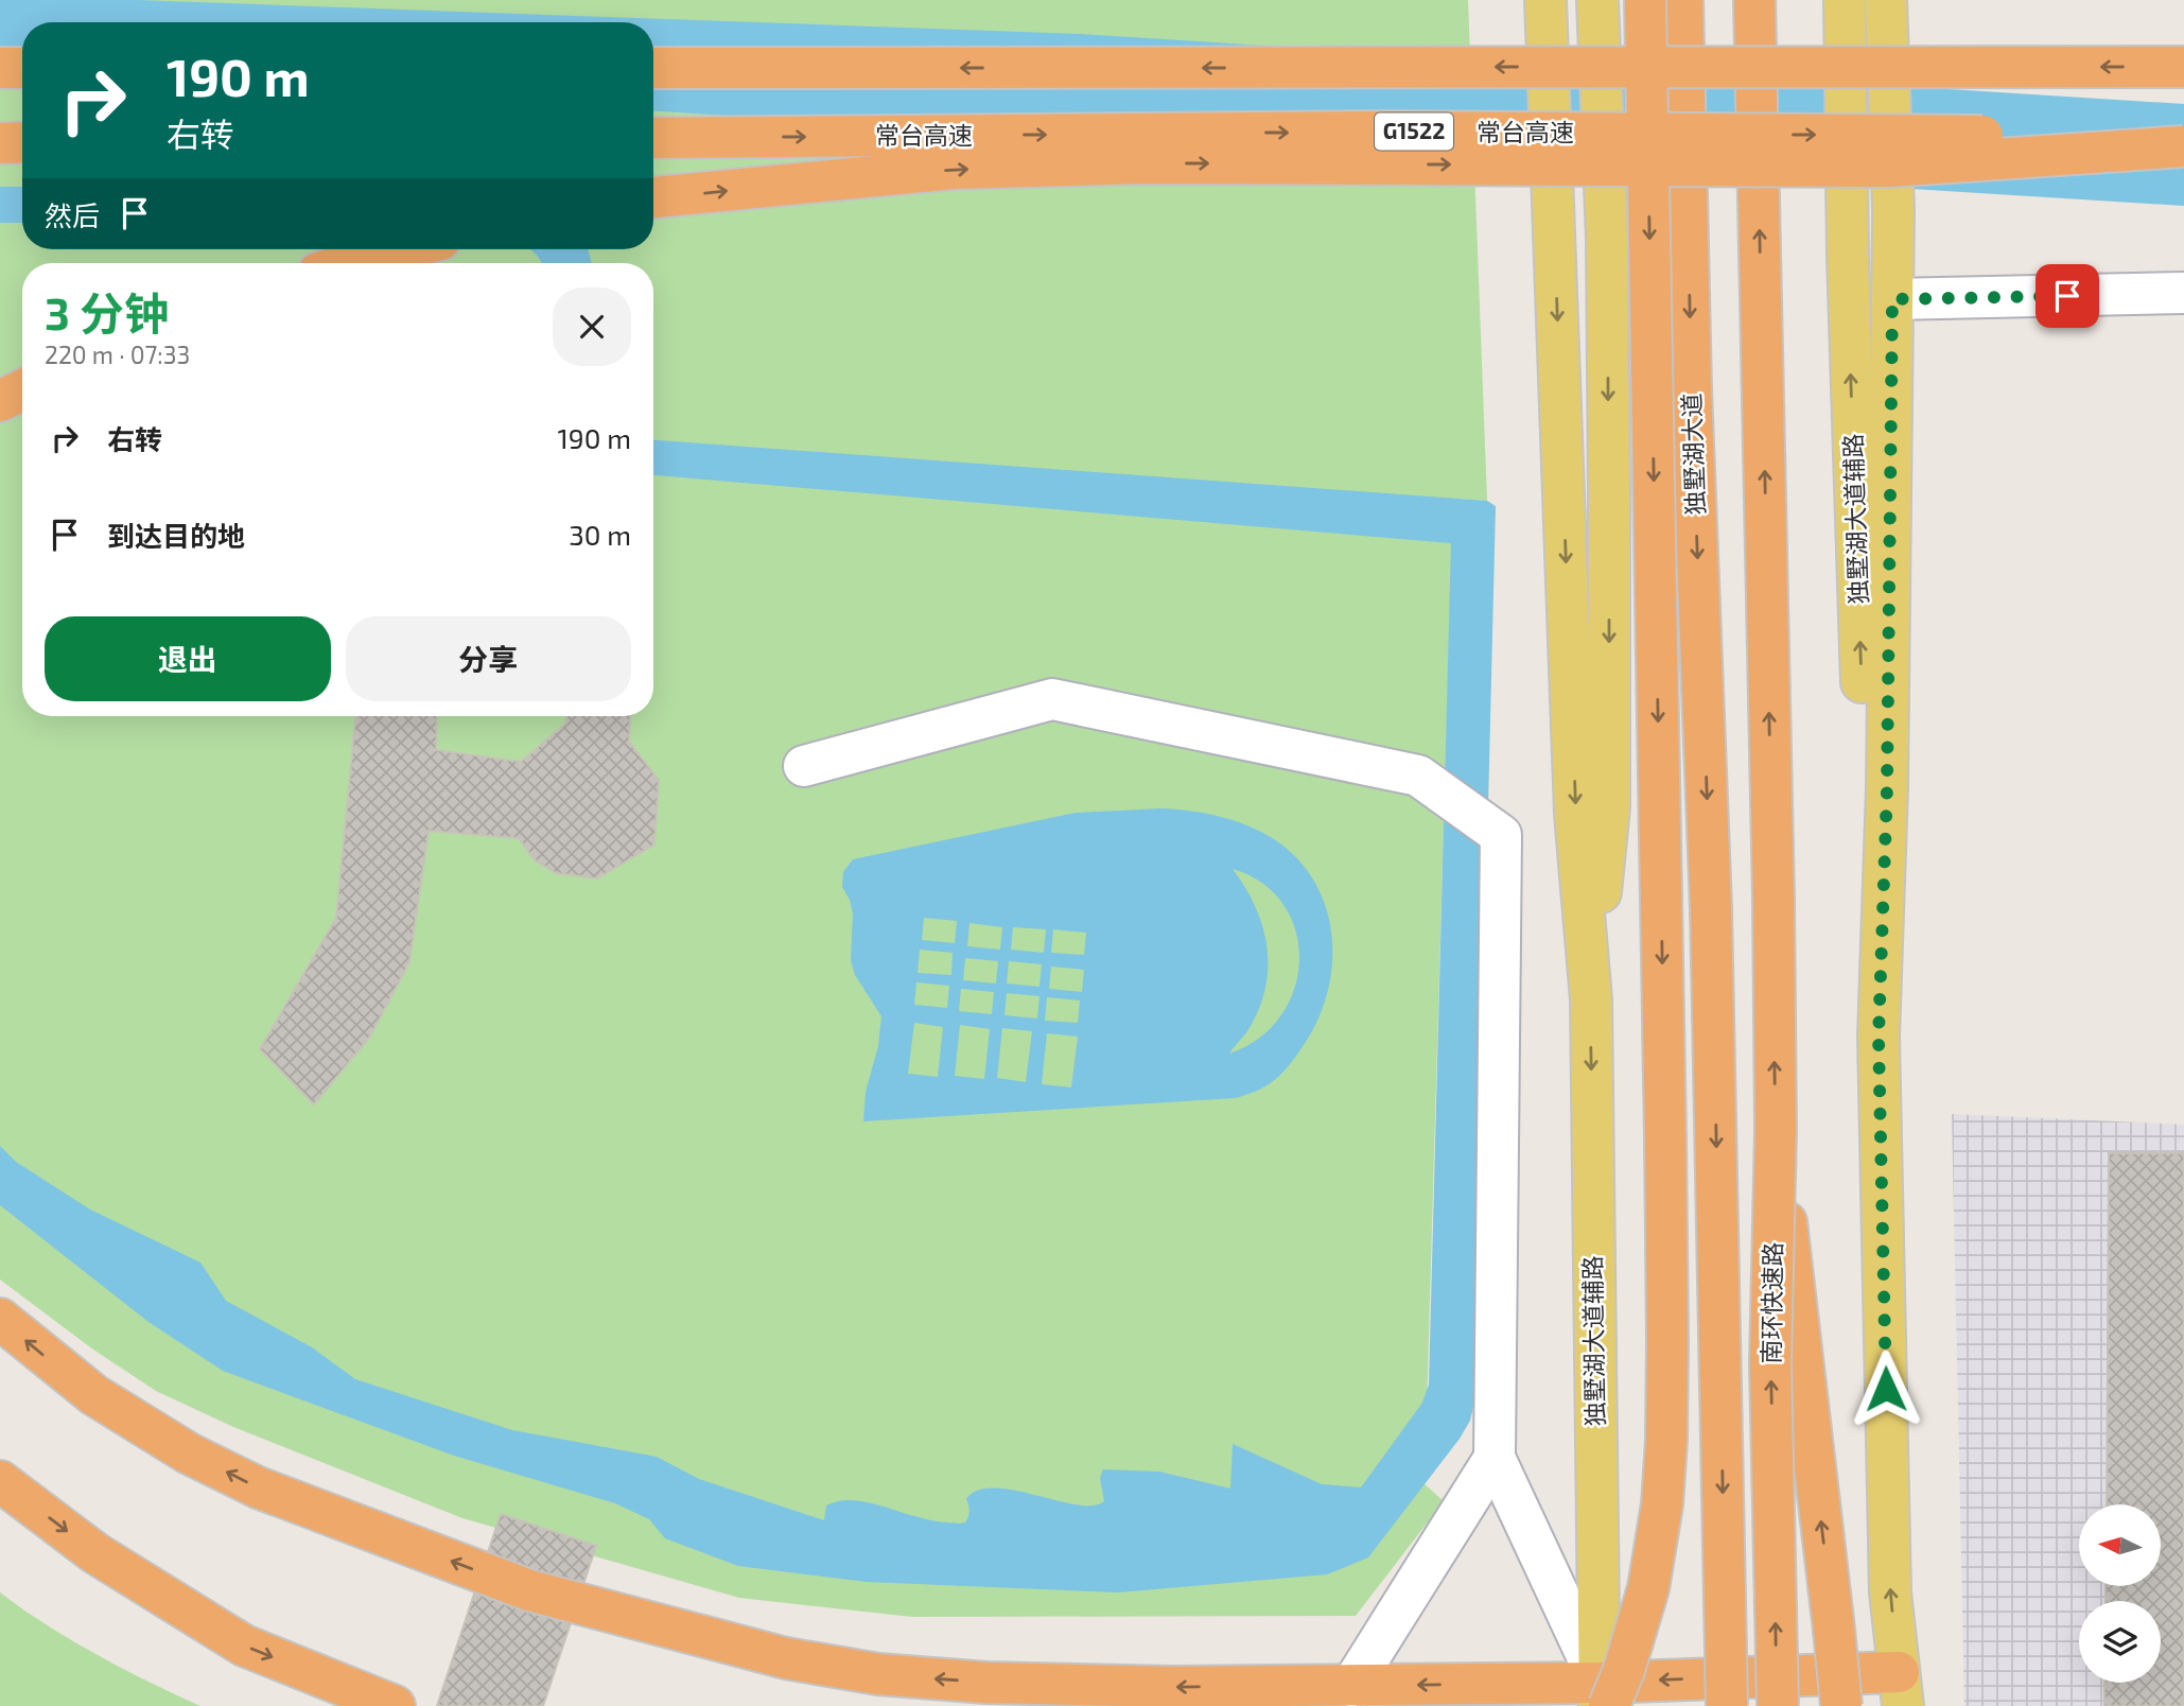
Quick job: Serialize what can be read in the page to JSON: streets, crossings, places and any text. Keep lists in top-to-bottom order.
{
  "streets": {
    "highway": [
      "G1522",
      "常台高速",
      "独墅湖大道",
      "南环快速路"
    ],
    "main road": ["独墅湖大道辅路"]
  },
  "crossings": [
    ["独墅湖大道", "南环快速路"]
  ],
  "north": "left",
  "page": {
    "turn": ["190 m", "右转"],
    "then": "然后",
    "heading": ["3 分钟", "220 m · 07:33"],
    "list": [
      {
        "name": "右转",
        "value": "190 m"
      },
      {
        "name": "到达目的地",
        "value": "30 m"
      }
    ],
    "buttons": ["退出", "分享"]
  }
}
